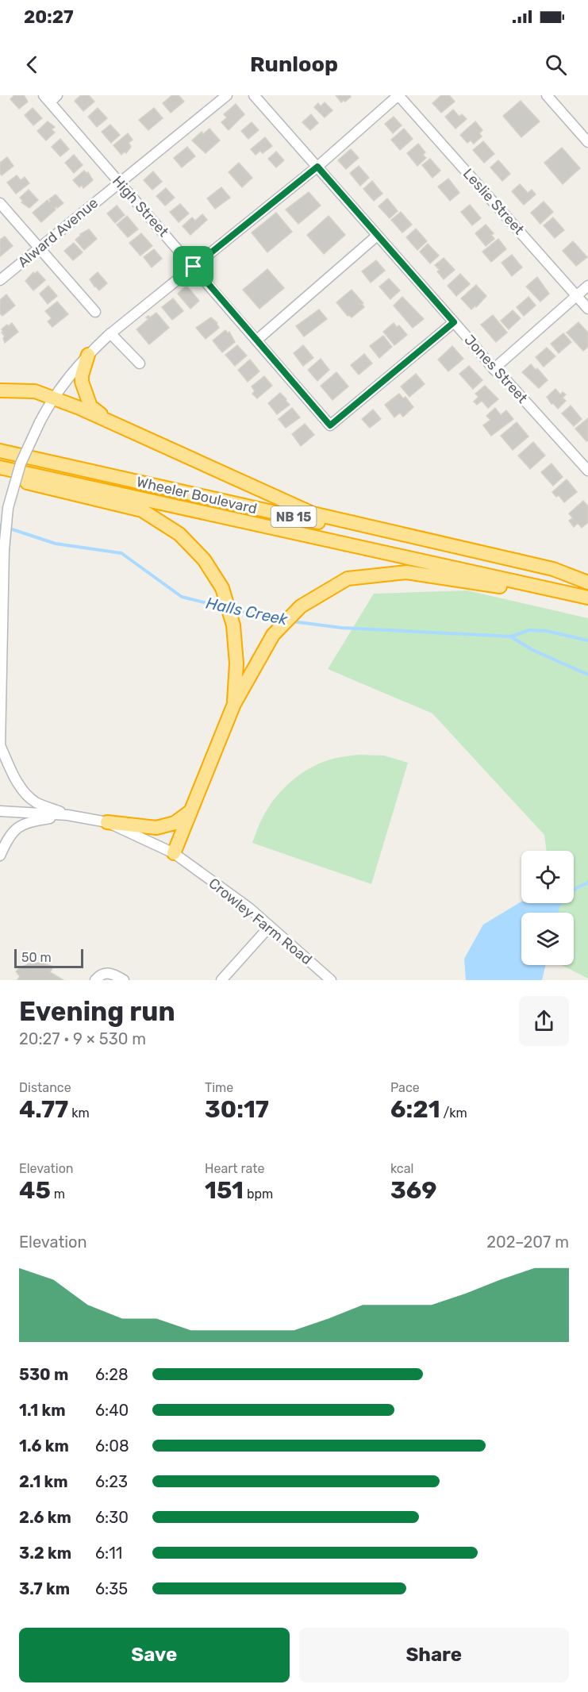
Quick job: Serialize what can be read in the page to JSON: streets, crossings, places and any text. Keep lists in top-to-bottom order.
{
  "streets": {
    "highway": ["Wheeler Boulevard", "NB 15"],
    "street": [
      "Leslie Street",
      "High Street",
      "Alward Avenue",
      "Jones Street",
      "Crowley Farm Road"
    ]
  },
  "crossings": [
    ["High Street", "Alward Avenue"],
    ["High Street", "Jones Street"]
  ],
  "water": ["Halls Creek"],
  "scale_bar": "50 m",
  "page": {
    "status": "20:27",
    "header": "Runloop",
    "scale": "50 m",
    "heading": ["Evening run", "20:27 · 9 × 530 m"],
    "stats": [
      ["Distance", "4.77 km"],
      ["Time", "30:17"],
      ["Pace", "6:21 /km"],
      ["Elevation", "45 m"],
      ["Heart rate", "151 bpm"],
      ["kcal", "369"]
    ],
    "chart": ["Elevation", "202–207 m"],
    "list": [
      {
        "name": "530 m",
        "note": "6:28"
      },
      {
        "name": "1.1 km",
        "note": "6:40"
      },
      {
        "name": "1.6 km",
        "note": "6:08"
      },
      {
        "name": "2.1 km",
        "note": "6:23"
      },
      {
        "name": "2.6 km",
        "note": "6:30"
      },
      {
        "name": "3.2 km",
        "note": "6:11"
      },
      {
        "name": "3.7 km",
        "note": "6:35"
      }
    ],
    "buttons": ["Save", "Share"]
  }
}
